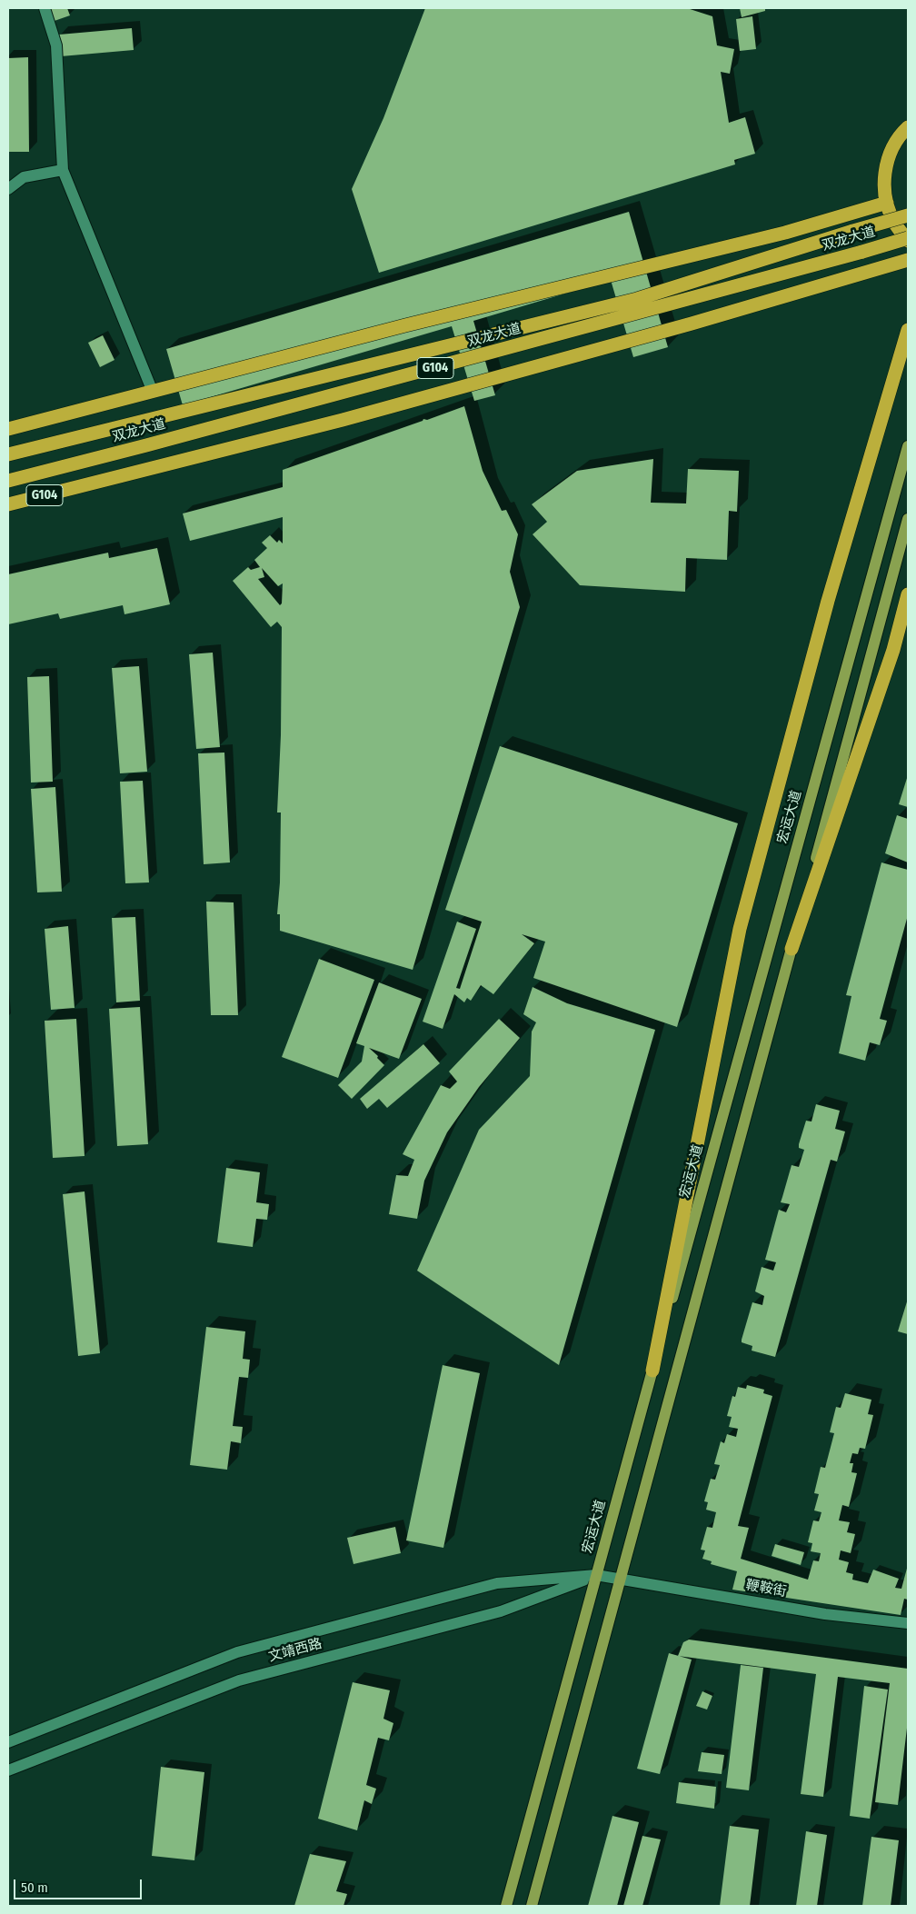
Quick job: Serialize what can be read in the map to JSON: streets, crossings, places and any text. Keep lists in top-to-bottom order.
{
  "streets": {
    "highway": ["双龙大道", "G104"],
    "main road": ["宏运大道"],
    "street": ["鞭鞍街", "文靖西路"]
  },
  "crossings": [
    ["宏运大道", "文靖西路"],
    ["鞭鞍街", "文靖西路"]
  ],
  "scale_bar": "50 m"
}
